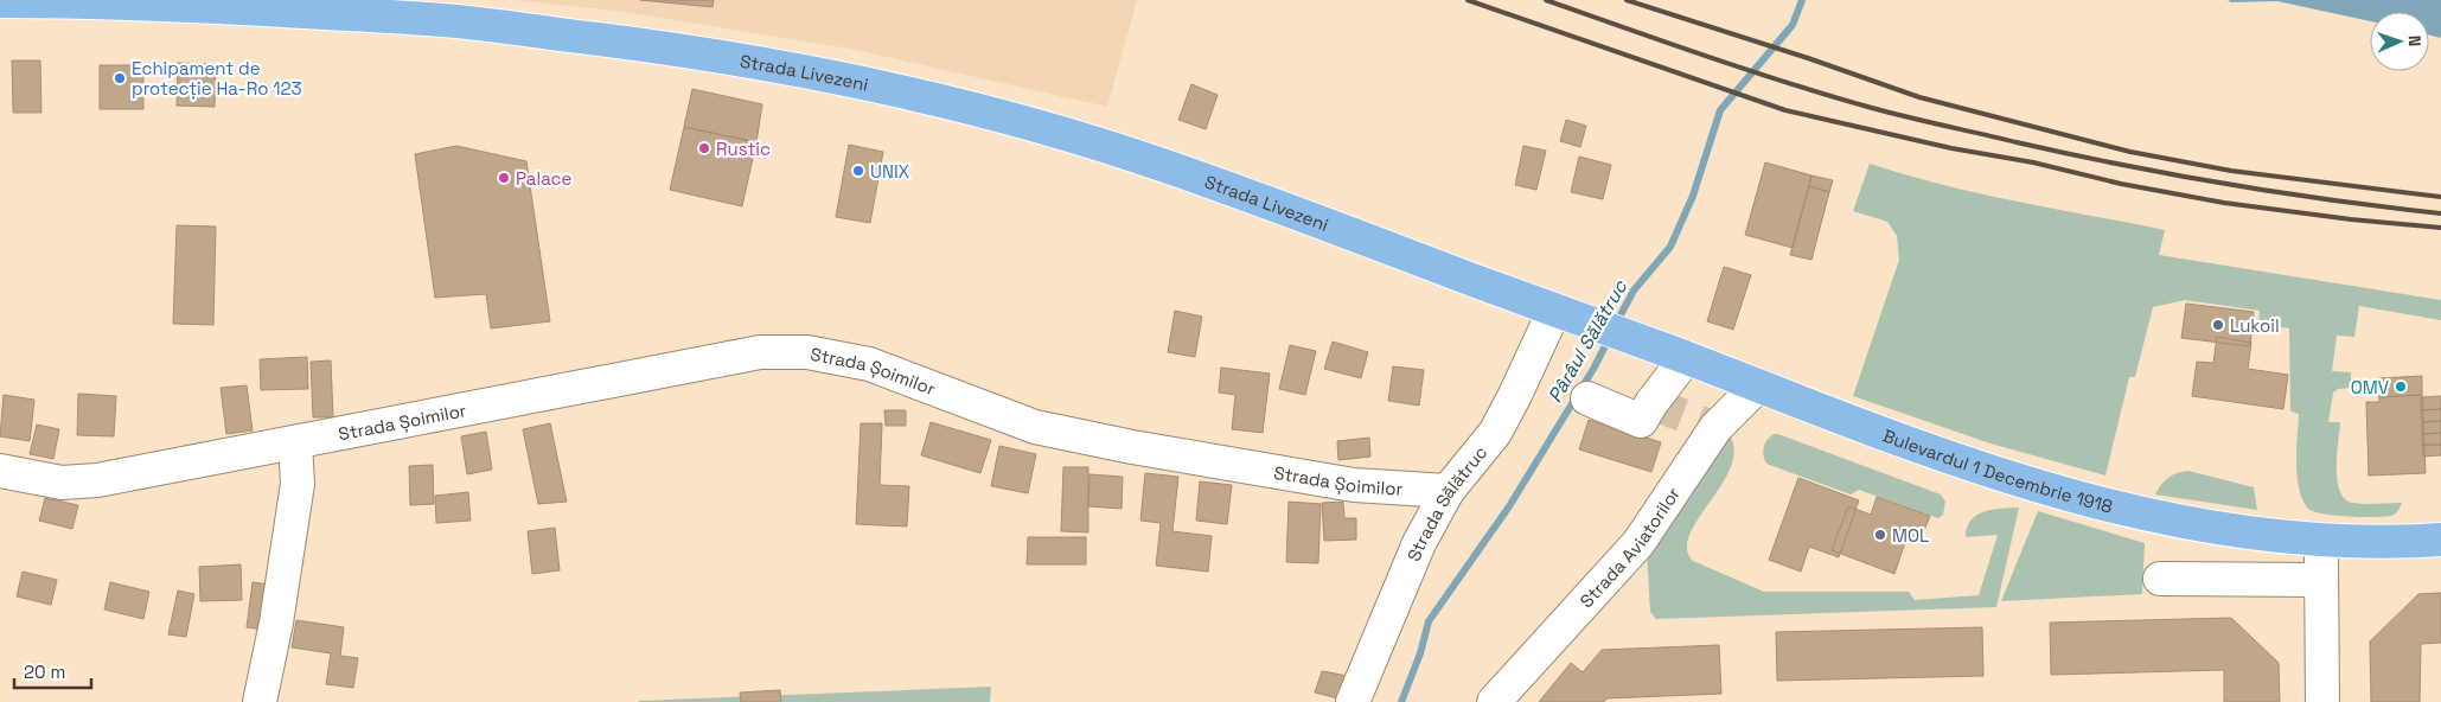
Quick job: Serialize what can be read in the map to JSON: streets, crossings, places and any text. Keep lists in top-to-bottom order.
{
  "streets": {
    "main road": ["Strada Livezeni", "Bulevardul 1 Decembrie 1918"],
    "street": ["Strada Șoimilor", "Strada Sălătruc", "Strada Aviatorilor"]
  },
  "crossings": [
    ["Strada Livezeni", "Bulevardul 1 Decembrie 1918"],
    ["Strada Livezeni", "Strada Sălătruc"],
    ["Strada Șoimilor", "Strada Sălătruc"],
    ["Bulevardul 1 Decembrie 1918", "Strada Sălătruc"],
    ["Bulevardul 1 Decembrie 1918", "Strada Aviatorilor"]
  ],
  "water": ["Pârâul Sălătruc"],
  "places": [
    "Echipament de protecție Ha-Ro 123",
    "Rustic",
    "UNIX",
    "Palace",
    "Lukoil",
    "OMV",
    "MOL"
  ],
  "scale_bar": "20 m",
  "north": "right"
}
